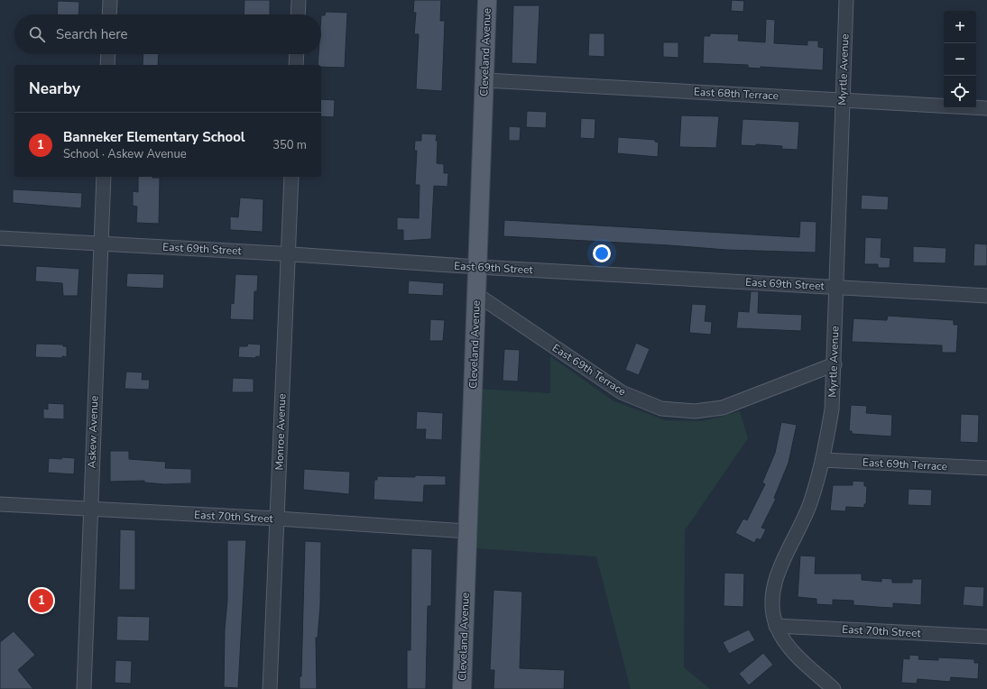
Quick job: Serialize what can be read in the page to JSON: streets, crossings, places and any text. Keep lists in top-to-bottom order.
{
  "streets": {
    "main road": ["Cleveland Avenue"],
    "street": [
      "Myrtle Avenue",
      "East 68th Terrace",
      "East 69th Street",
      "East 69th Terrace",
      "Askew Avenue",
      "Monroe Avenue",
      "East 70th Street"
    ]
  },
  "crossings": [
    ["Cleveland Avenue", "East 68th Terrace"],
    ["Cleveland Avenue", "East 69th Street"],
    ["Cleveland Avenue", "East 69th Terrace"],
    ["Cleveland Avenue", "East 70th Street"],
    ["Myrtle Avenue", "East 68th Terrace"],
    ["Myrtle Avenue", "East 69th Street"],
    ["Myrtle Avenue", "East 69th Terrace"],
    ["Myrtle Avenue", "East 70th Street"],
    ["East 69th Street", "Askew Avenue"],
    ["East 69th Street", "Monroe Avenue"],
    ["Askew Avenue", "East 70th Street"],
    ["Monroe Avenue", "East 70th Street"]
  ],
  "page": {
    "map_buttons": ["+", "−"],
    "search": "Search here",
    "heading": "Nearby",
    "list": [
      {
        "mark": "1",
        "name": "Banneker Elementary School",
        "note": "School · Askew Avenue",
        "value": "350 m"
      }
    ],
    "pins": "1"
  }
}
